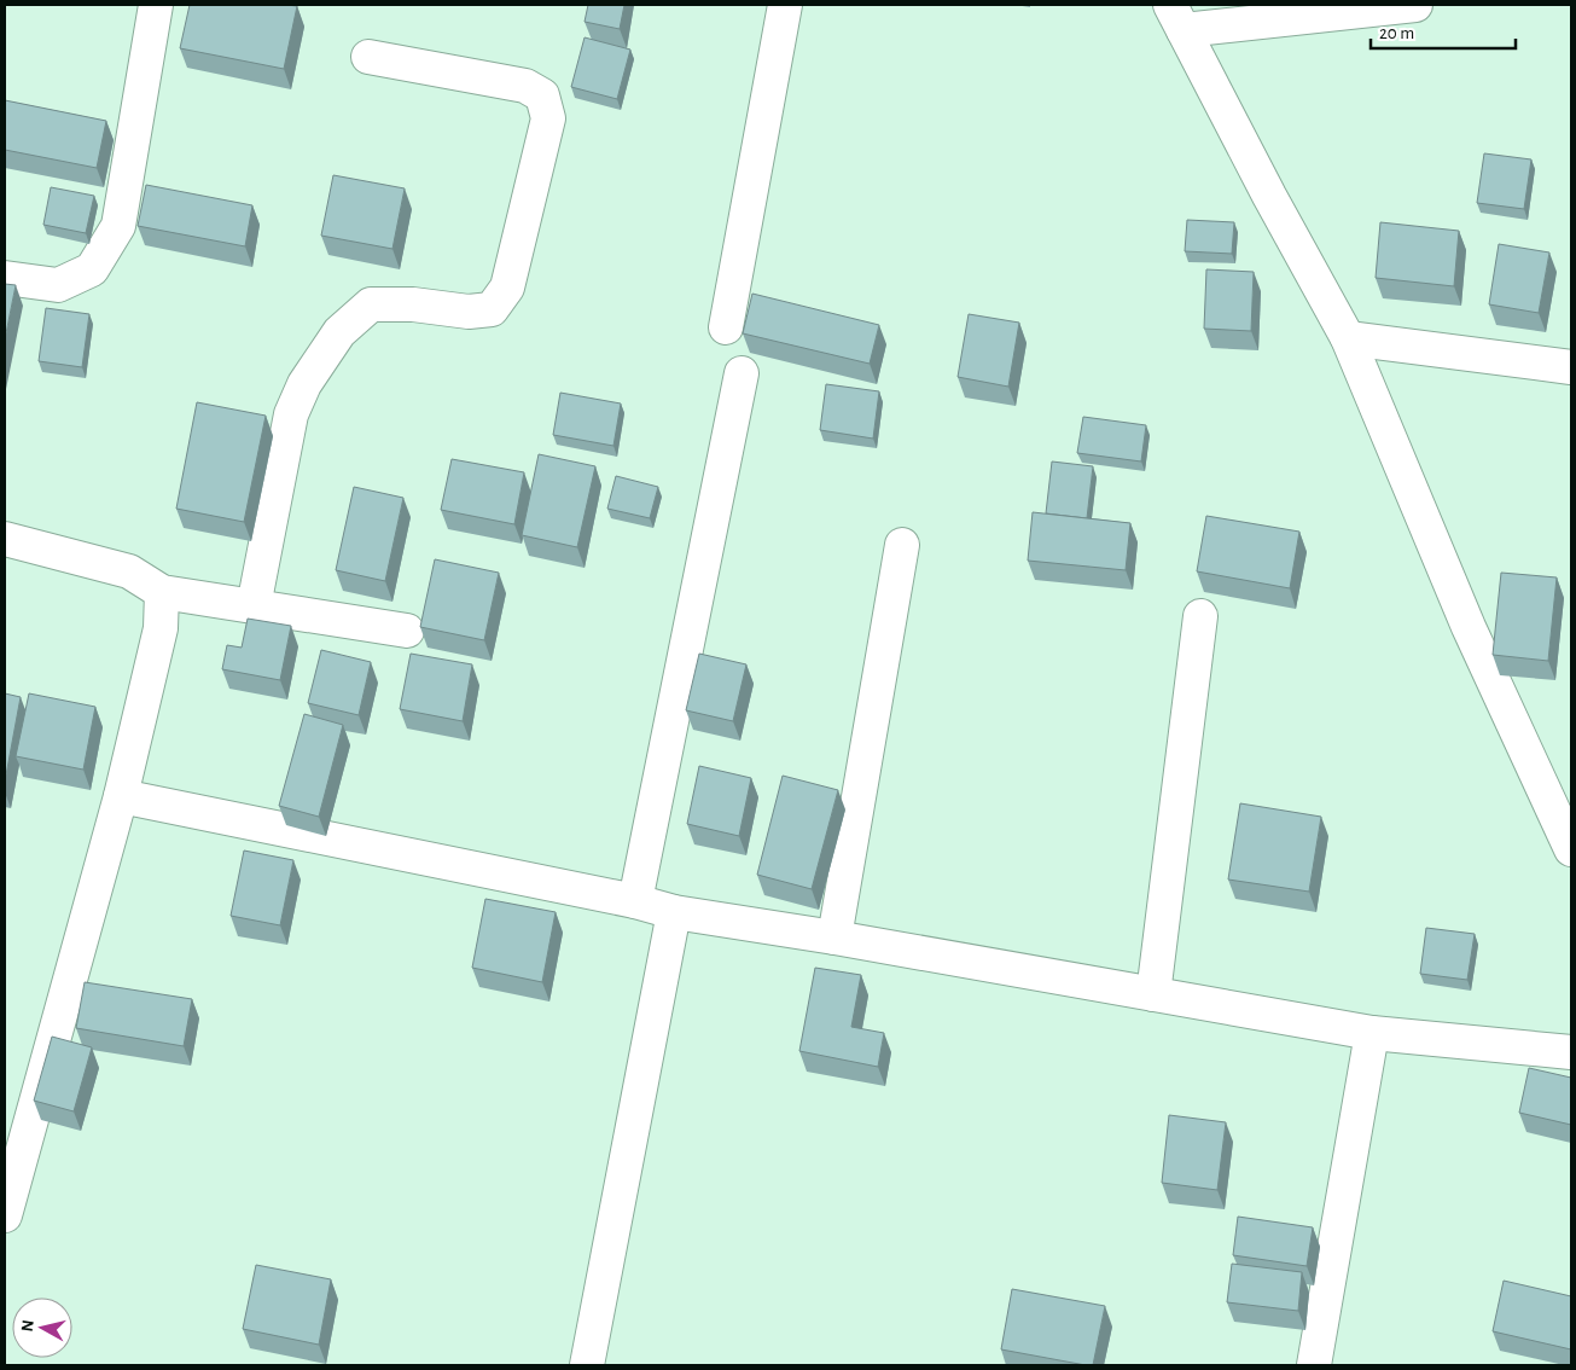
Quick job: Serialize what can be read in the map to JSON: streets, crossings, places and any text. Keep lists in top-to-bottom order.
{
  "scale_bar": "20 m",
  "north": "left"
}
